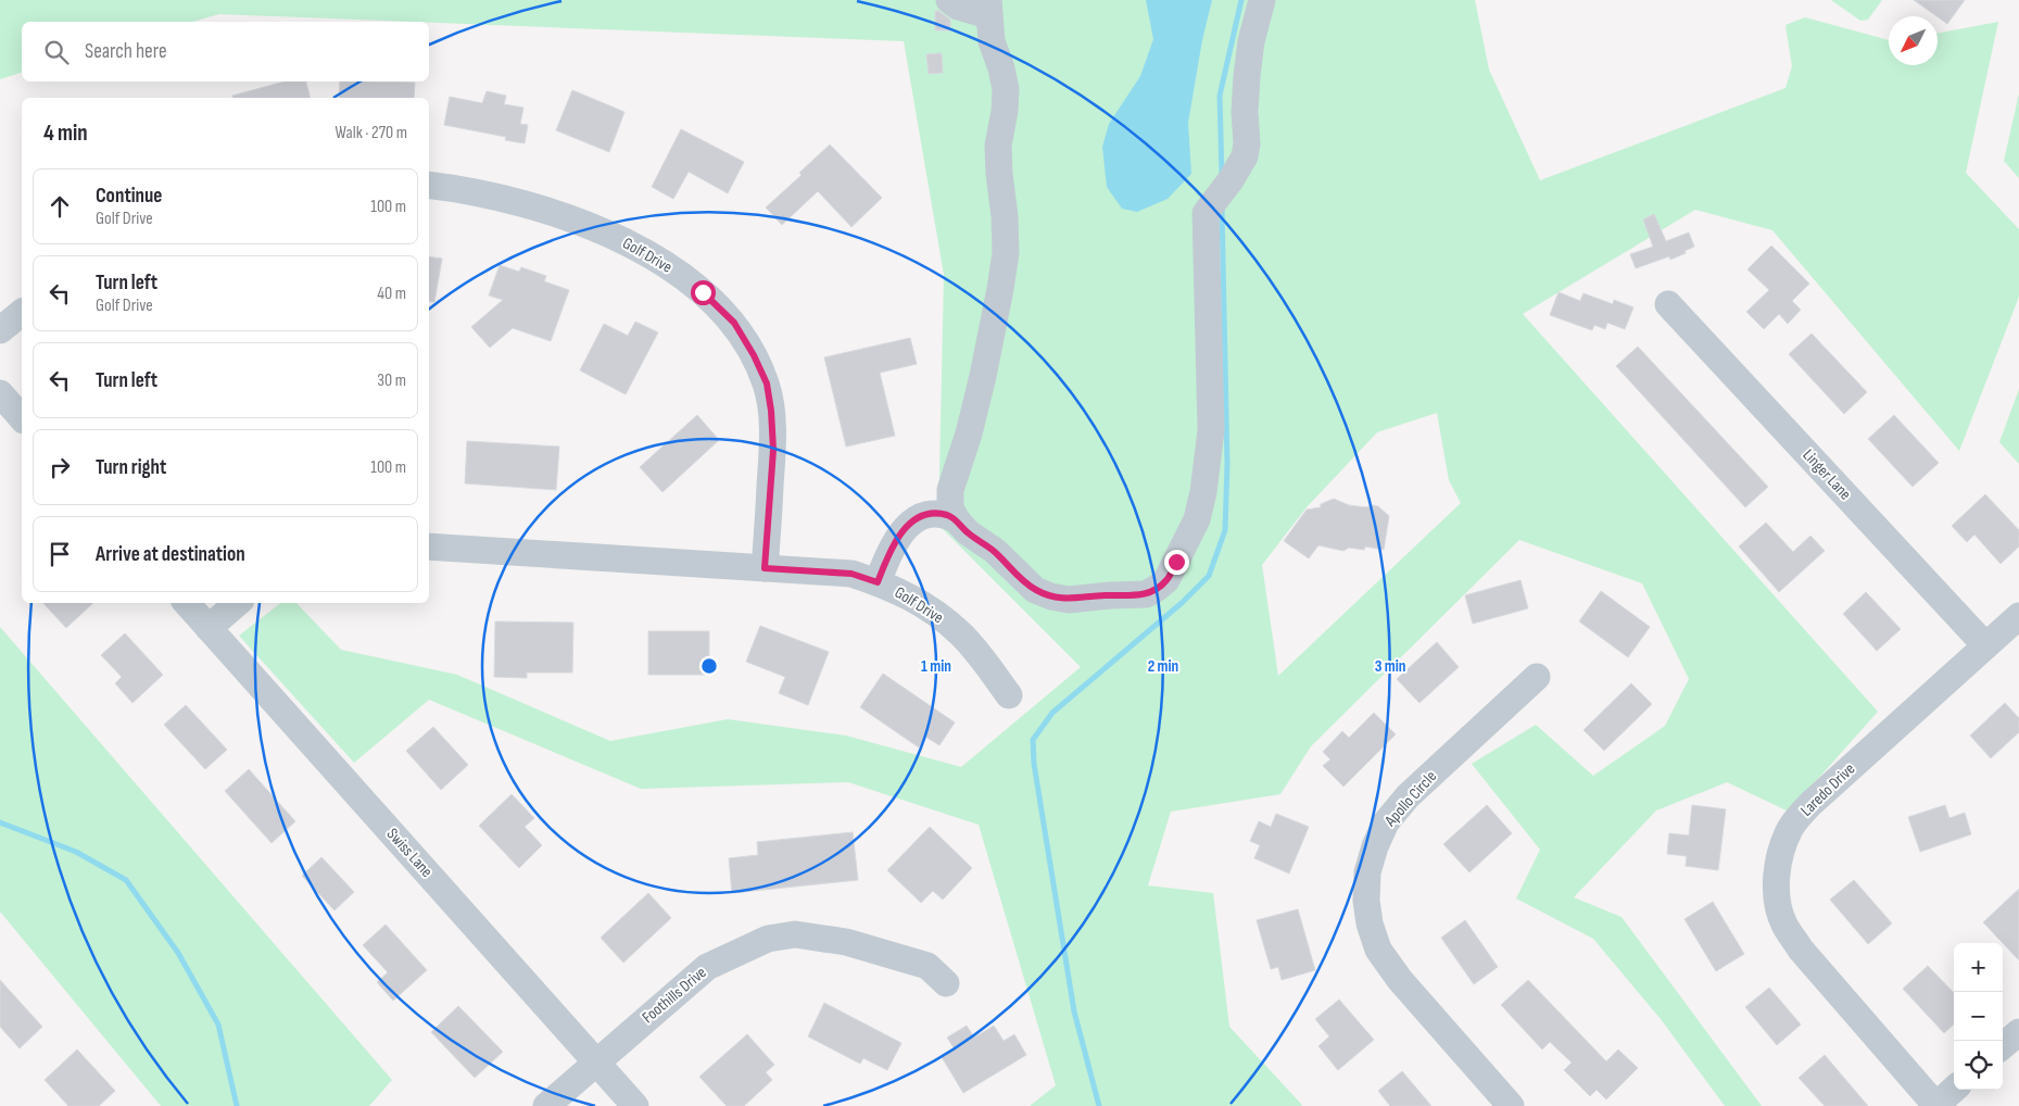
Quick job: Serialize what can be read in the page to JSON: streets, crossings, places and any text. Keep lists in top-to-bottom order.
{
  "streets": {
    "street": [
      "Golf Drive",
      "Linger Lane",
      "Laredo Drive",
      "Apollo Circle",
      "Swiss Lane",
      "Foothills Drive"
    ]
  },
  "crossings": [
    ["Linger Lane", "Laredo Drive"],
    ["Swiss Lane", "Foothills Drive"]
  ],
  "north": "bottom left",
  "page": {
    "search": "Search here",
    "heading": ["4 min", "Walk · 270 m"],
    "list": [
      ["Continue", "Golf Drive", "100 m"],
      ["Turn left", "Golf Drive", "40 m"],
      ["Turn left", "30 m"],
      ["Turn right", "100 m"],
      "Arrive at destination"
    ],
    "map_buttons": ["+", "−"]
  },
  "rings": ["1 min", "2 min", "3 min"]
}
